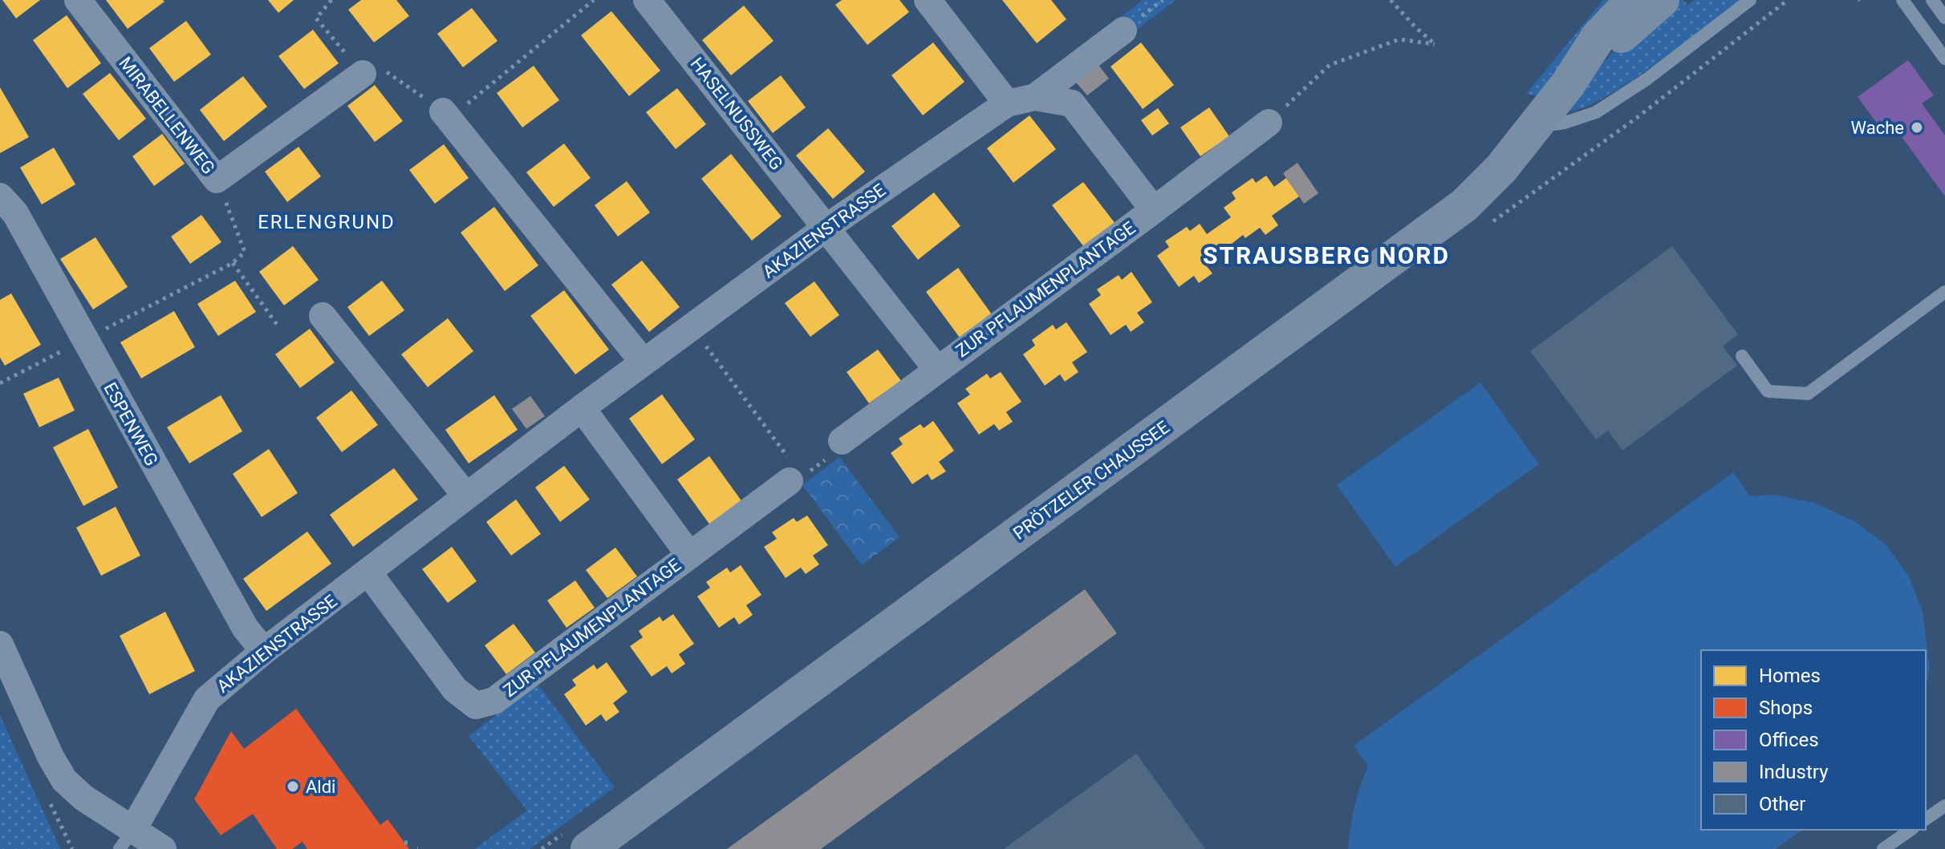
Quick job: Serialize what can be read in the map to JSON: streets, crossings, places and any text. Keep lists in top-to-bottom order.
{
  "streets": {
    "main road": ["PRÖTZELER CHAUSSEE"],
    "street": [
      "HASELNUSSWEG",
      "MIRABELLENWEG",
      "AKAZIENSTRASSE",
      "ZUR PFLAUMENPLANTAGE",
      "ESPENWEG"
    ]
  },
  "crossings": [
    ["HASELNUSSWEG", "AKAZIENSTRASSE"],
    ["HASELNUSSWEG", "ZUR PFLAUMENPLANTAGE"],
    ["AKAZIENSTRASSE", "ZUR PFLAUMENPLANTAGE"],
    ["AKAZIENSTRASSE", "ESPENWEG"]
  ],
  "districts": ["ERLENGRUND", "STRAUSBERG NORD"],
  "places": ["Wache", "Aldi"],
  "legend": [
    "Homes",
    "Shops",
    "Offices",
    "Industry",
    "Other"
  ]
}
